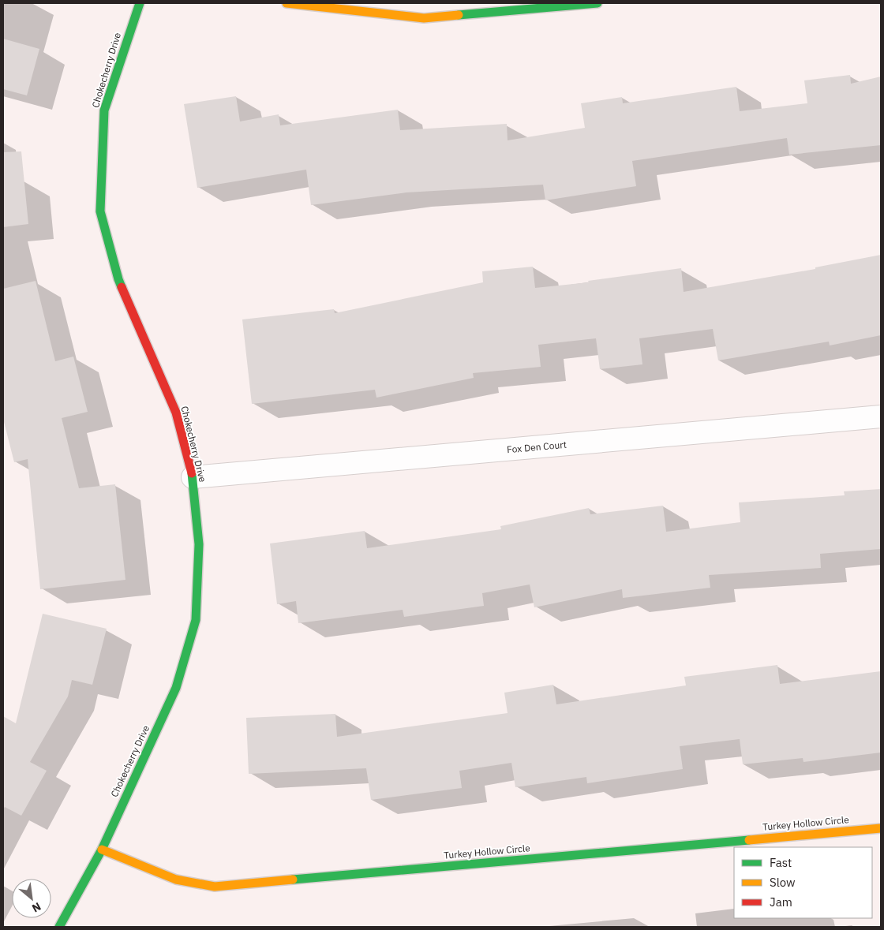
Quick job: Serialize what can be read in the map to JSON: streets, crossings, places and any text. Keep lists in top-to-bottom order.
{
  "streets": {
    "street": ["Chokecherry Drive", "Fox Den Court", "Turkey Hollow Circle"]
  },
  "crossings": [
    ["Chokecherry Drive", "Fox Den Court"],
    ["Chokecherry Drive", "Turkey Hollow Circle"]
  ],
  "legend": ["Fast", "Slow", "Jam"],
  "north": "bottom right"
}
